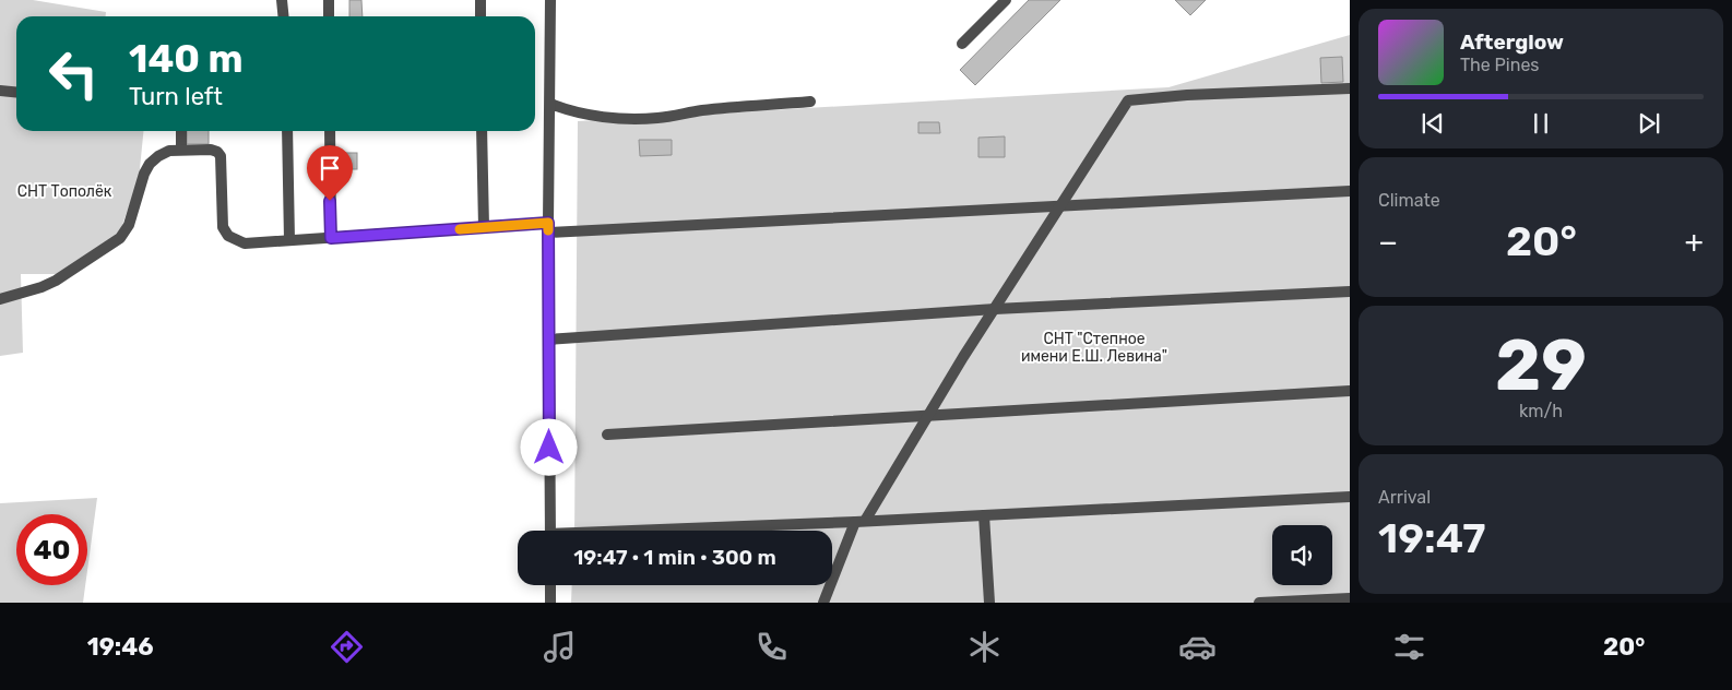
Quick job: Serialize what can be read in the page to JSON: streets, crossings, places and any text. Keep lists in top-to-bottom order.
{
  "parks": ["СНТ Тополёк", "СНТ \"Степное имени Е.Ш. Левина\""],
  "page": {
    "turn": ["140 m", "Turn left"],
    "song": ["Afterglow", "The Pines"],
    "tile": [
      "Climate",
      ["29", "km/h"],
      ["Arrival", "19:47"]
    ],
    "heat": ["−", "20°", "+"],
    "limit": "40",
    "trip": "19:47 · 1 min · 300 m",
    "tabs": ["19:46", "20°"]
  }
}
